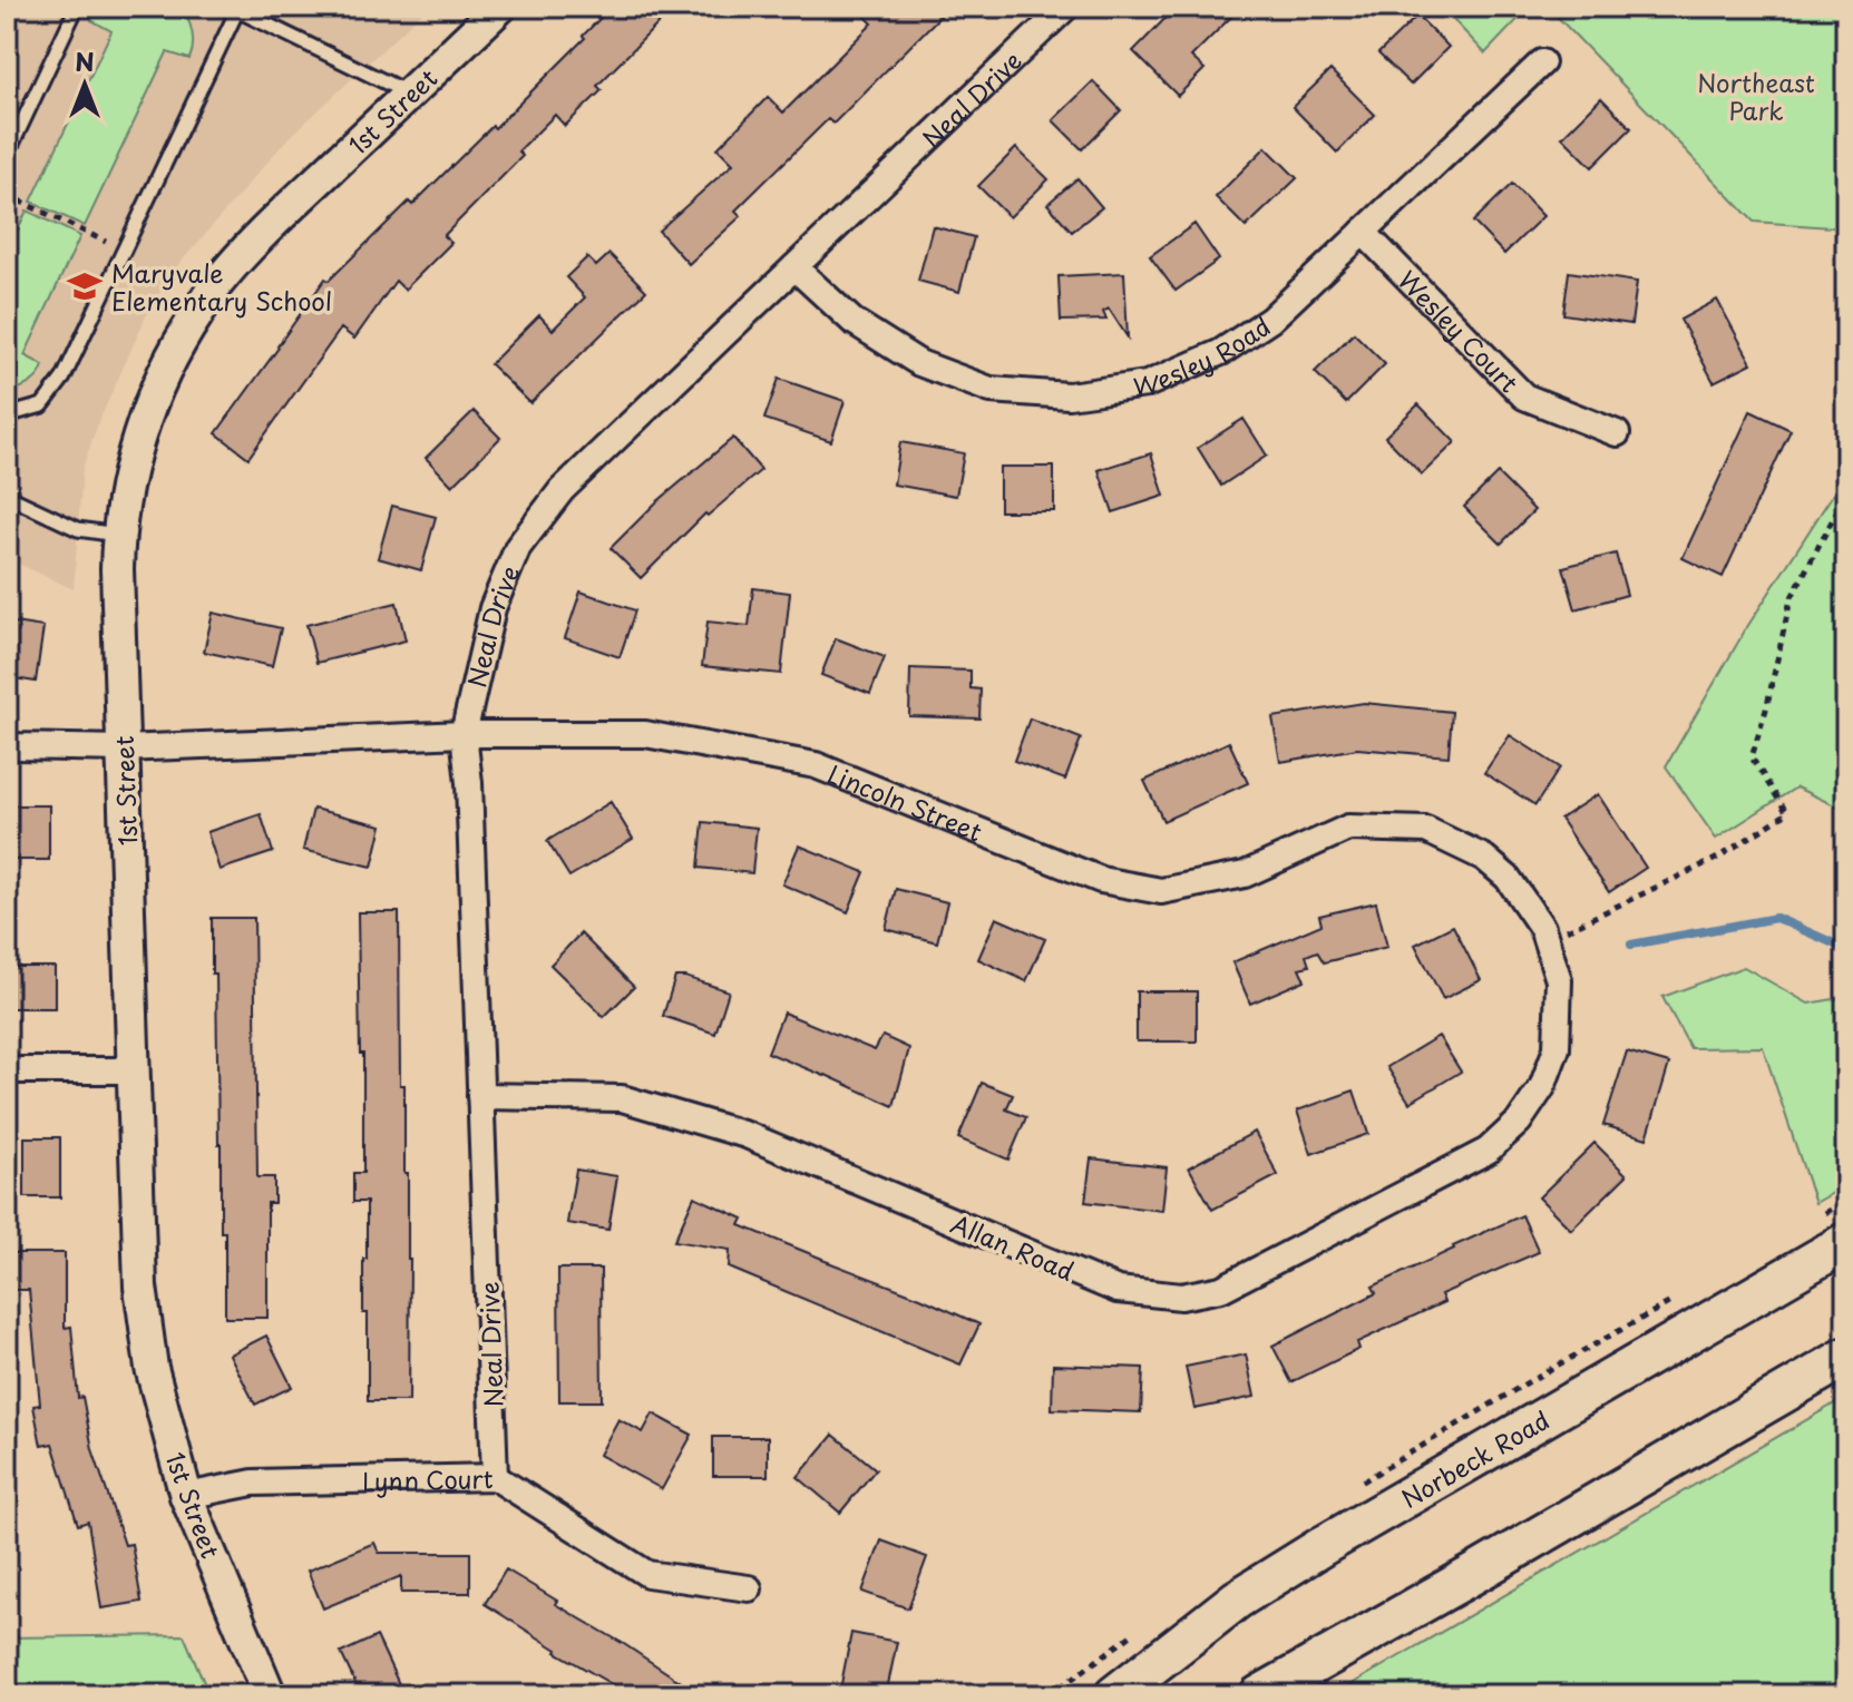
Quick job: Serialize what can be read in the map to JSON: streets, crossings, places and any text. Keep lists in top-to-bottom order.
{
  "streets": {
    "main road": ["Norbeck Road"],
    "street": [
      "Neal Drive",
      "1st Street",
      "Wesley Court",
      "Wesley Road",
      "Lincoln Street",
      "Allan Road",
      "Lynn Court"
    ]
  },
  "crossings": [
    ["Neal Drive", "Wesley Road"],
    ["Neal Drive", "Lincoln Street"],
    ["Neal Drive", "Allan Road"],
    ["Neal Drive", "Lynn Court"],
    ["1st Street", "Lincoln Street"],
    ["1st Street", "Lynn Court"],
    ["Wesley Court", "Wesley Road"],
    ["Lincoln Street", "Allan Road"]
  ],
  "parks": ["Northeast Park"],
  "places": {
    "school or university": ["Maryvale Elementary School"]
  },
  "north": "top"
}
